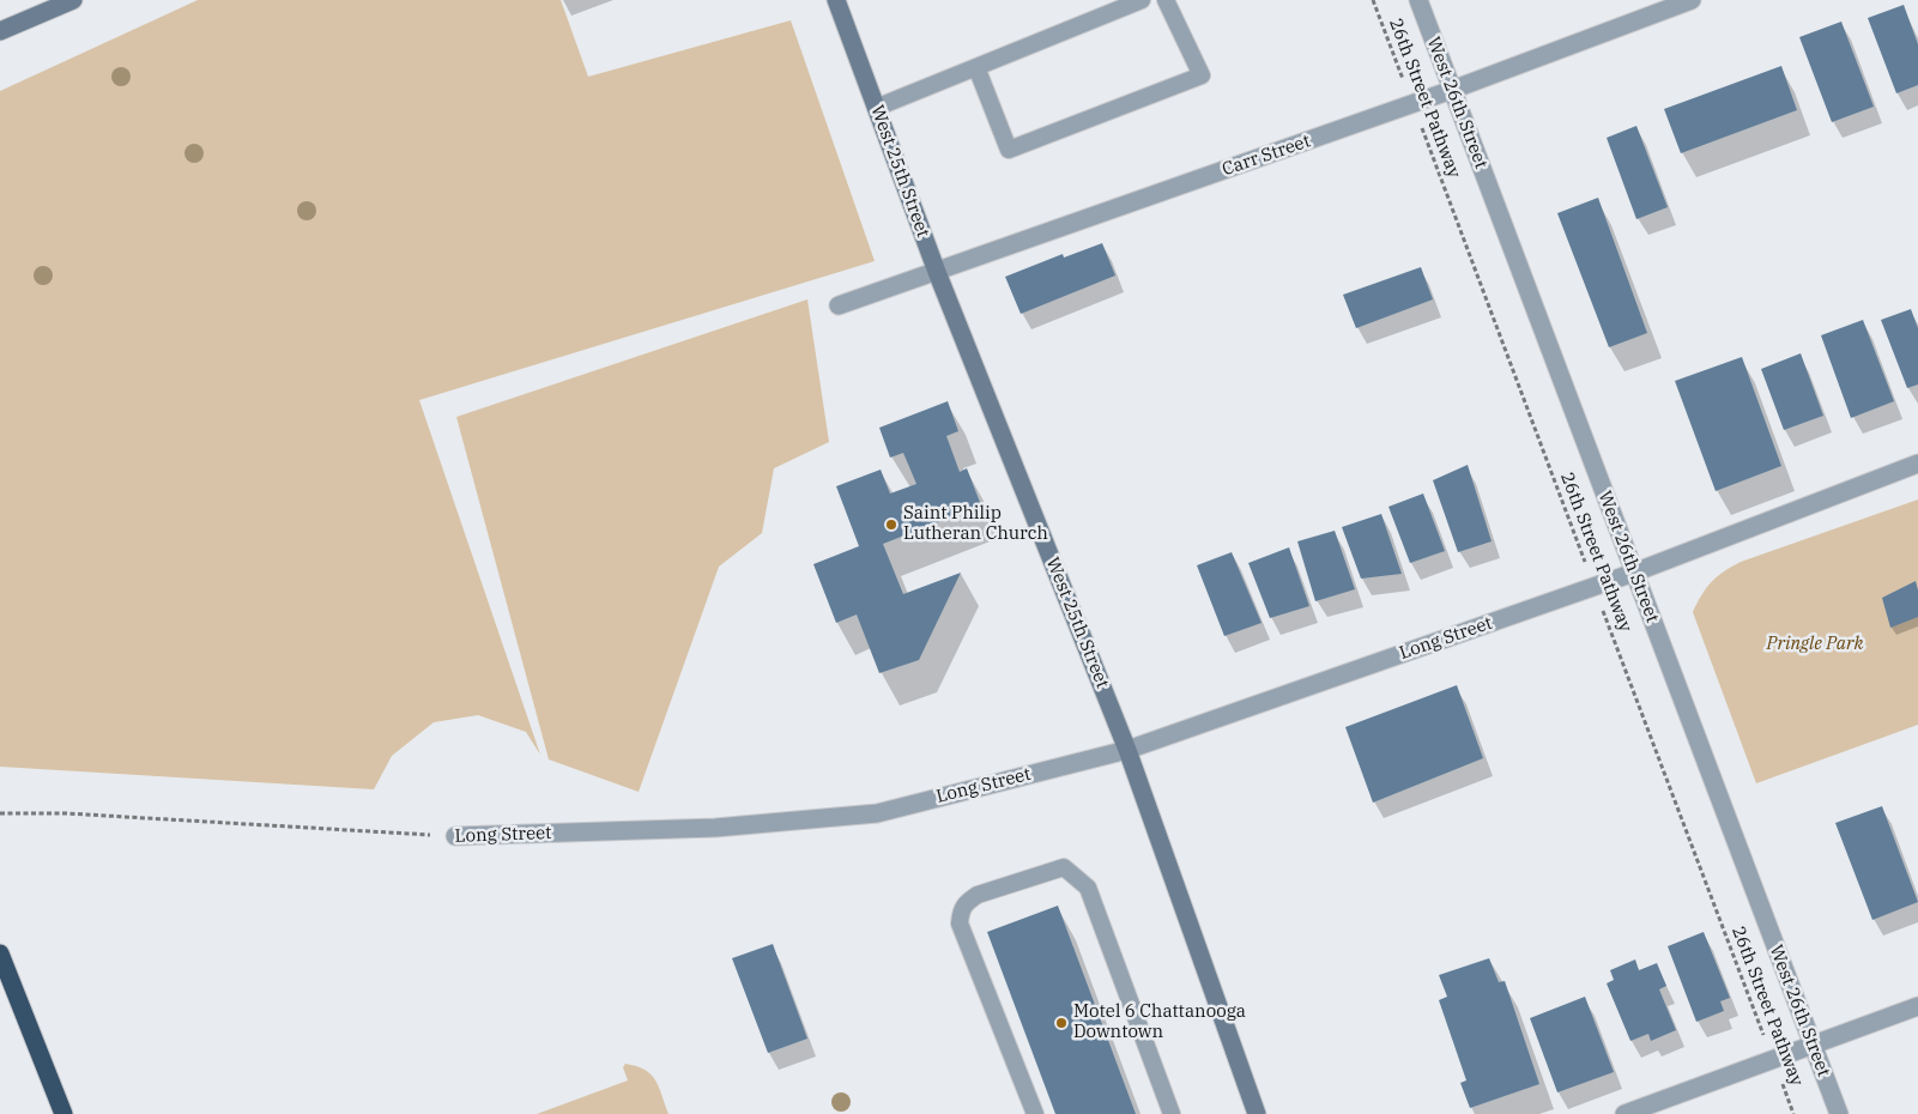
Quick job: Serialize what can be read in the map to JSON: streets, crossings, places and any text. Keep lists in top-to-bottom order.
{
  "streets": {
    "street": [
      "West 26th Street",
      "Carr Street",
      "West 25th Street",
      "Long Street"
    ],
    "path": ["26th Street Pathway"]
  },
  "crossings": [
    ["26th Street Pathway", "Carr Street"],
    ["26th Street Pathway", "Long Street"],
    ["West 26th Street", "Carr Street"],
    ["West 26th Street", "Long Street"],
    ["Carr Street", "West 25th Street"],
    ["West 25th Street", "Long Street"]
  ],
  "parks": ["Pringle Park"],
  "places": ["Saint Philip Lutheran Church", "Motel 6 Chattanooga Downtown"]
}
